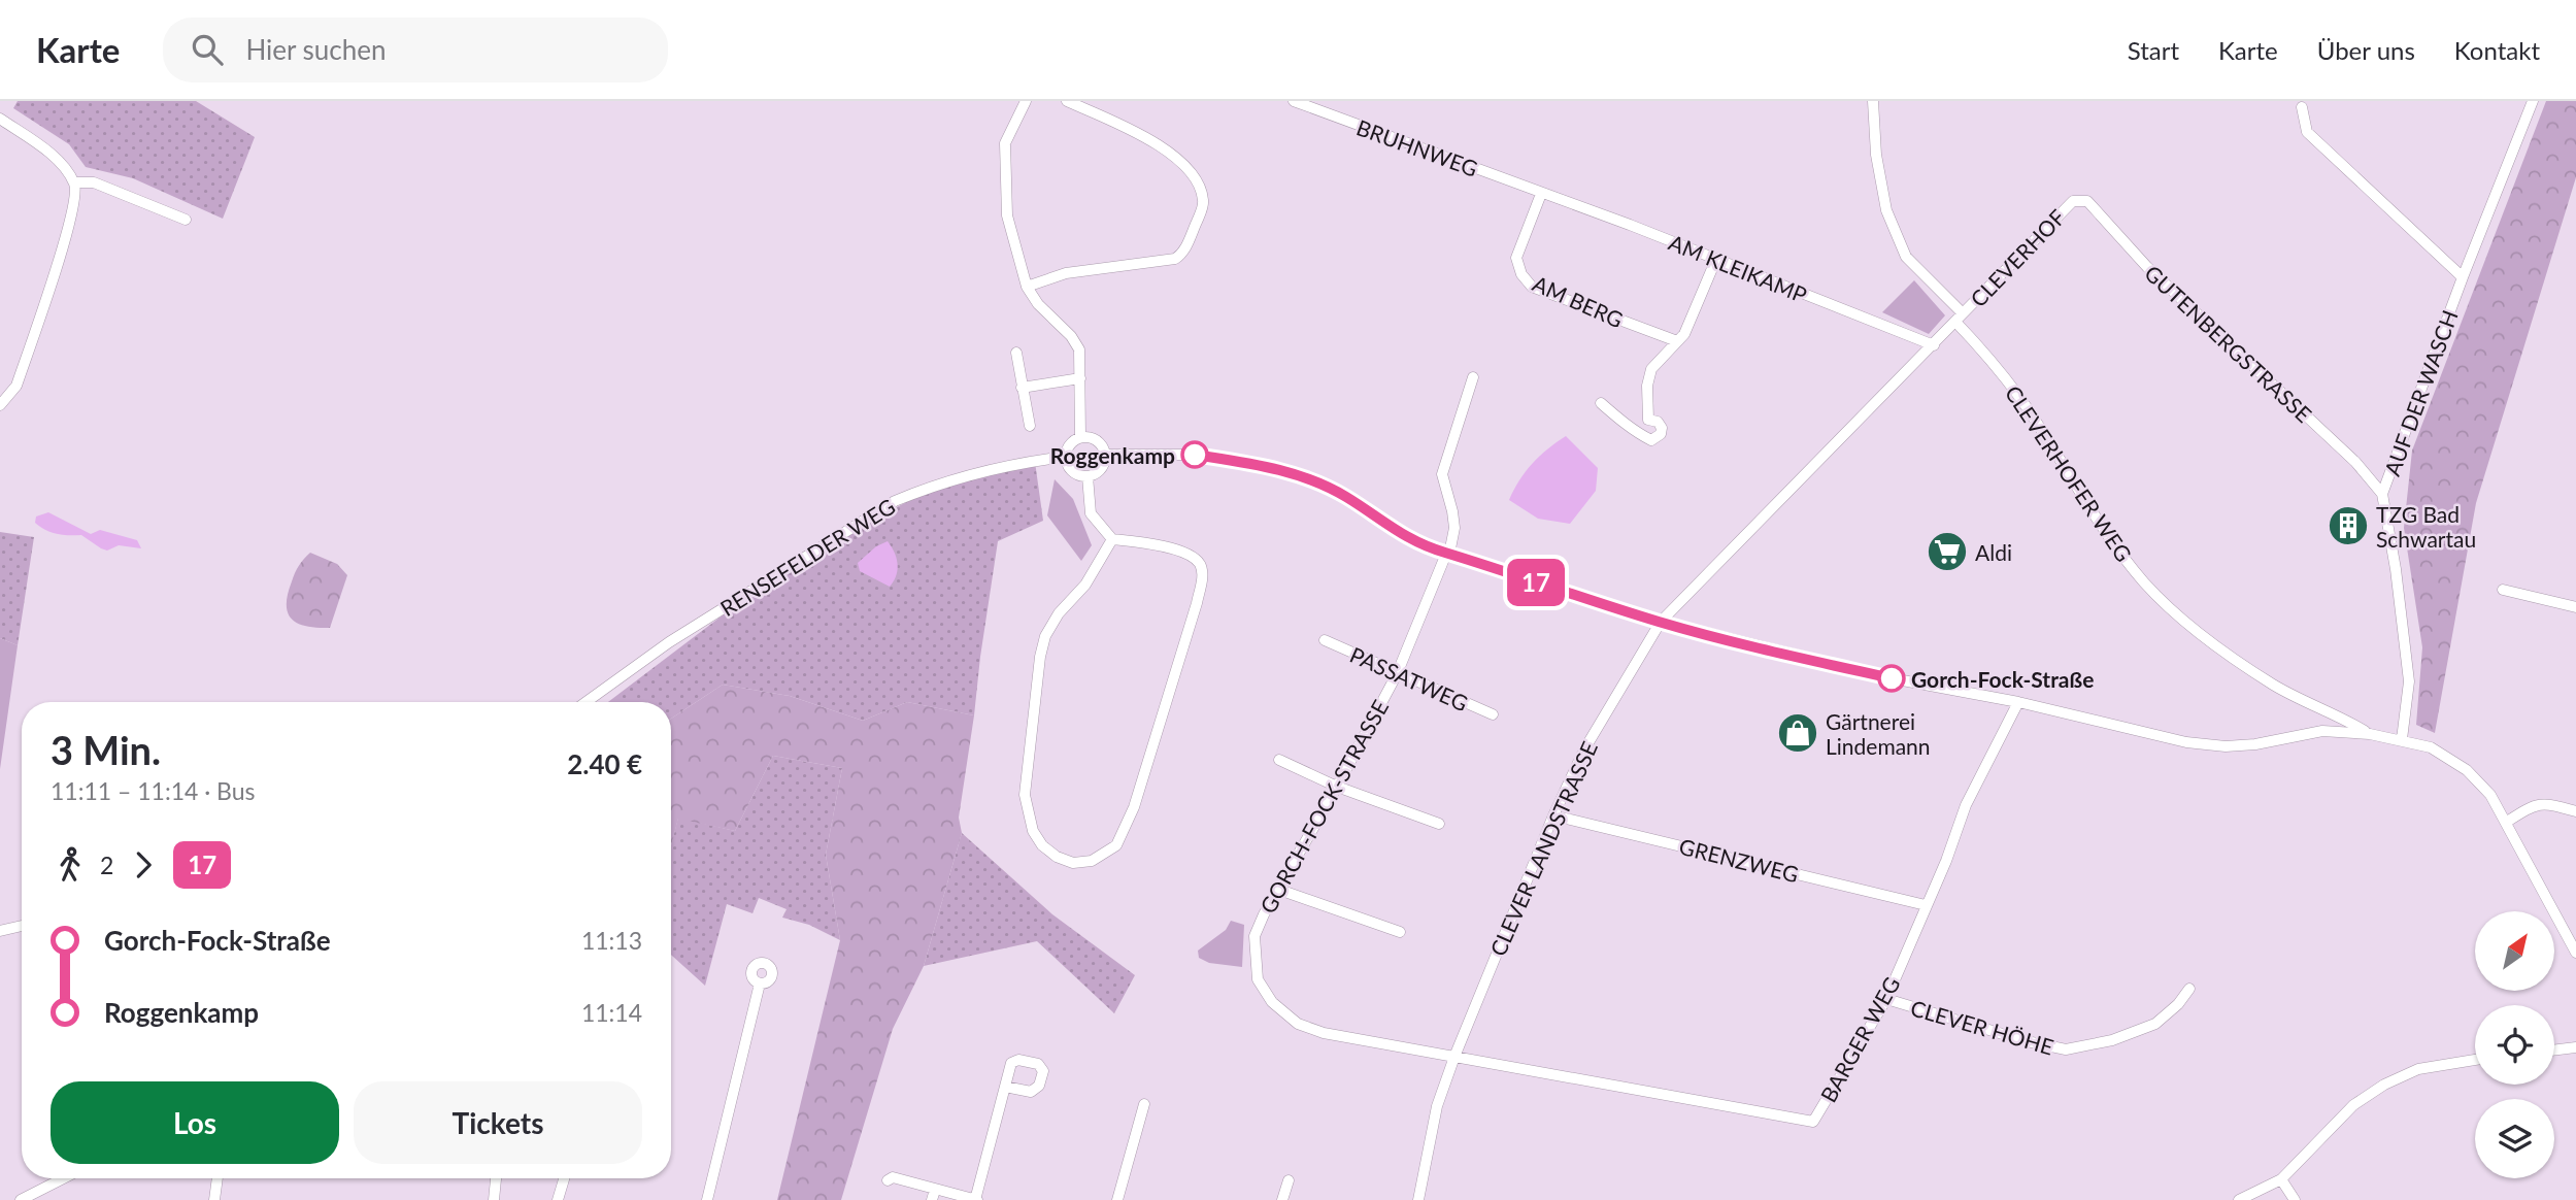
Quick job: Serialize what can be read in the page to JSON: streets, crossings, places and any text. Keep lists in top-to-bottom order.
{
  "streets": {
    "street": [
      "BRUHNWEG",
      "CLEVERHOF",
      "AM KLEIKAMP",
      "AM BERG",
      "GUTENBERGSTRASSE",
      "AUF DER WASCH",
      "CLEVERHOFER WEG",
      "RENSEFELDER WEG",
      "PASSATWEG",
      "GORCH-FOCK-STRASSE",
      "CLEVER LANDSTRASSE",
      "GRENZWEG",
      "CLEVER HÖHE",
      "BARGER WEG"
    ]
  },
  "crossings": [
    ["BRUHNWEG", "AM KLEIKAMP"],
    ["BRUHNWEG", "AM BERG"],
    ["CLEVERHOF", "GUTENBERGSTRASSE"],
    ["CLEVERHOF", "CLEVERHOFER WEG"],
    ["CLEVERHOF", "CLEVER LANDSTRASSE"],
    ["AM KLEIKAMP", "AM BERG"],
    ["AM KLEIKAMP", "CLEVER LANDSTRASSE"],
    ["GUTENBERGSTRASSE", "AUF DER WASCH"],
    ["CLEVERHOFER WEG", "CLEVER LANDSTRASSE"],
    ["PASSATWEG", "GORCH-FOCK-STRASSE"],
    ["GORCH-FOCK-STRASSE", "CLEVER LANDSTRASSE"],
    ["GORCH-FOCK-STRASSE", "BARGER WEG"],
    ["CLEVER LANDSTRASSE", "GRENZWEG"],
    ["CLEVER LANDSTRASSE", "BARGER WEG"],
    ["GRENZWEG", "BARGER WEG"],
    ["CLEVER HÖHE", "BARGER WEG"]
  ],
  "places": {
    "other": ["Roggenkamp", "Gorch-Fock-Straße"],
    "building": ["TZG Bad Schwartau"],
    "supermarket": ["Aldi"],
    "shop": ["Gärtnerei Lindemann"]
  },
  "lines": ["bus line 17"],
  "north": "top right",
  "page": {
    "header": "Karte",
    "search": "Hier suchen",
    "nav": [
      "Start",
      "Karte",
      "Über uns",
      "Kontakt"
    ],
    "on_map": "17",
    "heading": ["3 Min.", "11:11 – 11:14 · Bus", "2.40 €"],
    "legs": ["2", "17"],
    "list": [
      {
        "name": "Gorch-Fock-Straße",
        "value": "11:13"
      },
      {
        "name": "Roggenkamp",
        "value": "11:14"
      }
    ],
    "buttons": ["Los", "Tickets"]
  }
}
